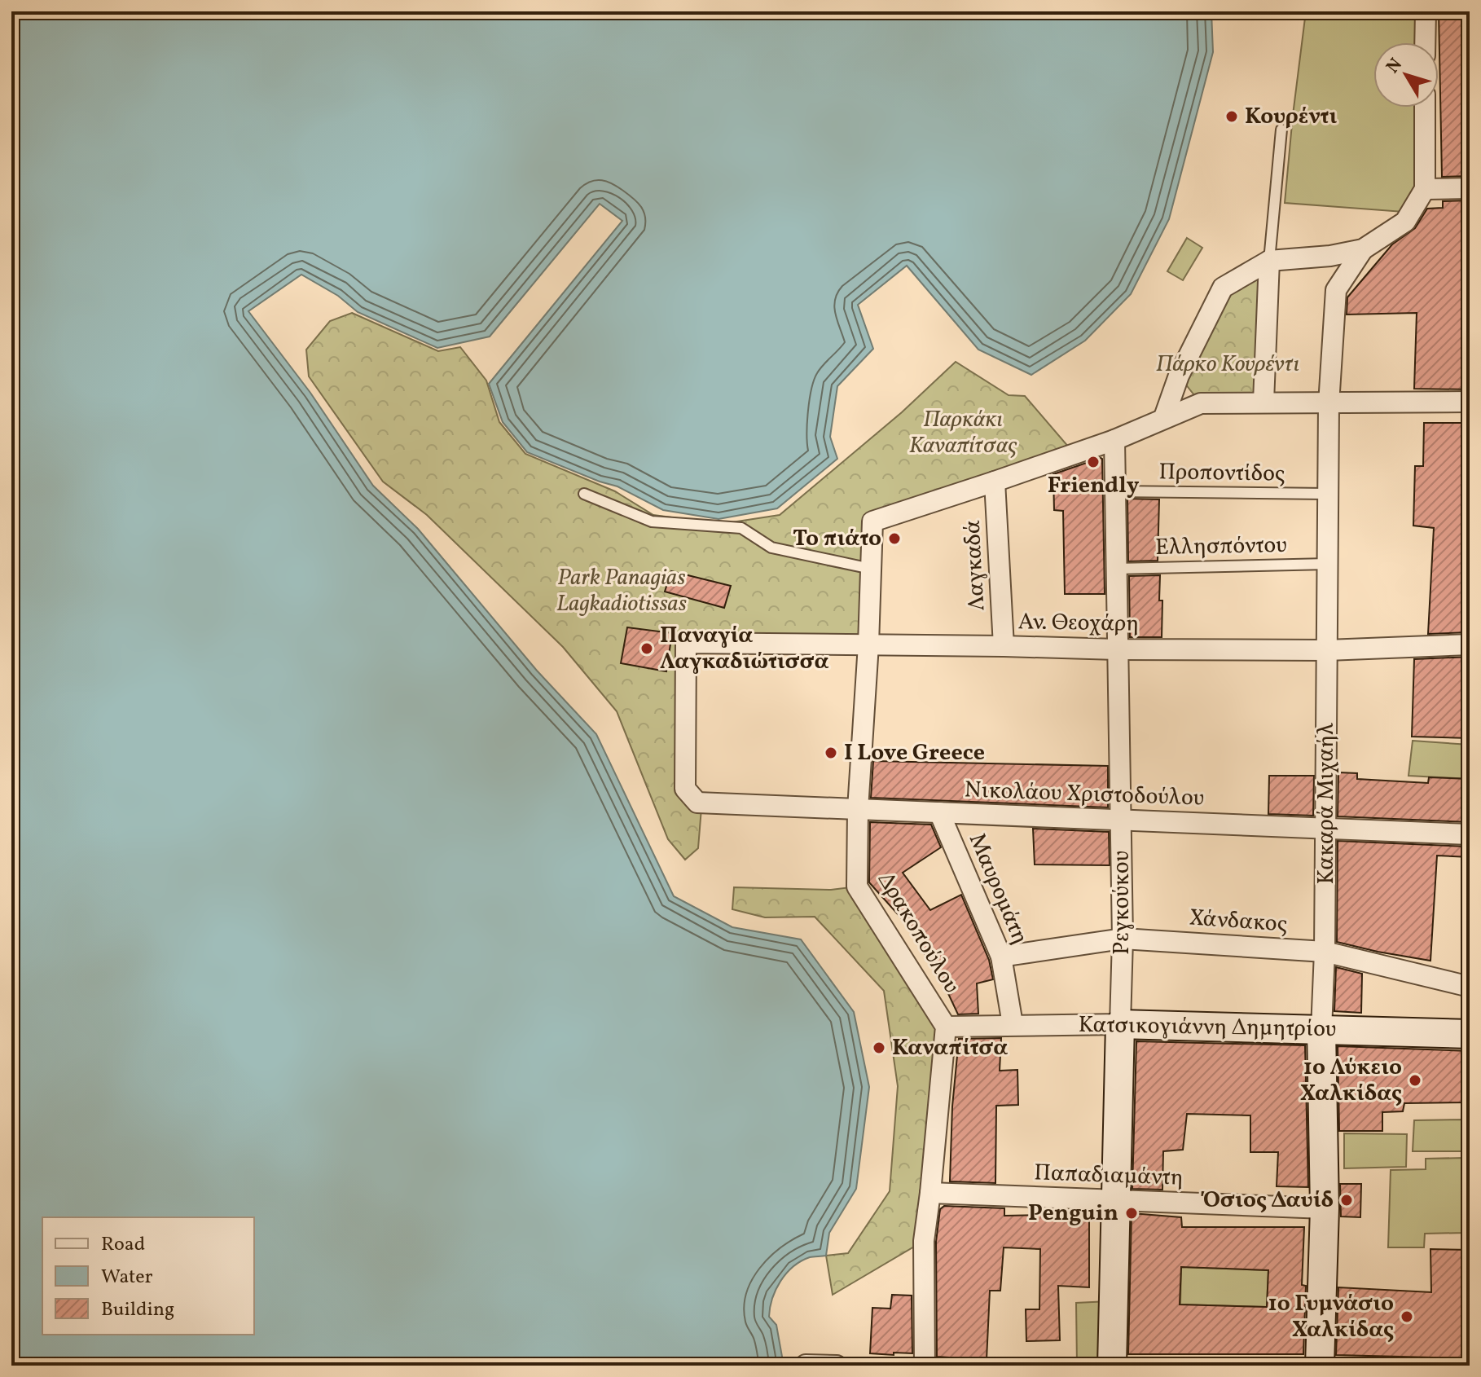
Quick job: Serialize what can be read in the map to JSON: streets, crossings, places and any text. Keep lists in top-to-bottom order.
{
  "streets": {
    "main road": ["Κακαρά Μιχαήλ", "Ρεγκούκου", "Κατσικογιάννη Δημητρίου"],
    "street": [
      "Λαγκαδά",
      "Αν. Θεοχάρη",
      "Νικολάου Χριστοδούλου",
      "Μαυρομάτη",
      "Χάνδακος",
      "Δρακοπούλου",
      "Παπαδιαμάντη"
    ],
    "lane": ["Προποντίδος", "Ελλησπόντου"]
  },
  "crossings": [
    ["Προποντίδος", "Κακαρά Μιχαήλ"],
    ["Προποντίδος", "Ρεγκούκου"],
    ["Ελλησπόντου", "Κακαρά Μιχαήλ"],
    ["Ελλησπόντου", "Ρεγκούκου"],
    ["Λαγκαδά", "Αν. Θεοχάρη"],
    ["Λαγκαδά", "Δρακοπούλου"],
    ["Αν. Θεοχάρη", "Νικολάου Χριστοδούλου"],
    ["Αν. Θεοχάρη", "Κακαρά Μιχαήλ"],
    ["Αν. Θεοχάρη", "Ρεγκούκου"],
    ["Αν. Θεοχάρη", "Δρακοπούλου"],
    ["Νικολάου Χριστοδούλου", "Κακαρά Μιχαήλ"],
    ["Νικολάου Χριστοδούλου", "Μαυρομάτη"],
    ["Νικολάου Χριστοδούλου", "Ρεγκούκου"],
    ["Νικολάου Χριστοδούλου", "Δρακοπούλου"],
    ["Κακαρά Μιχαήλ", "Χάνδακος"],
    ["Κακαρά Μιχαήλ", "Κατσικογιάννη Δημητρίου"],
    ["Κακαρά Μιχαήλ", "Παπαδιαμάντη"],
    ["Μαυρομάτη", "Χάνδακος"],
    ["Μαυρομάτη", "Κατσικογιάννη Δημητρίου"],
    ["Ρεγκούκου", "Χάνδακος"],
    ["Ρεγκούκου", "Κατσικογιάννη Δημητρίου"],
    ["Ρεγκούκου", "Παπαδιαμάντη"],
    ["Δρακοπούλου", "Κατσικογιάννη Δημητρίου"],
    ["Δρακοπούλου", "Παπαδιαμάντη"]
  ],
  "parks": ["Πάρκο Κουρέντι", "Παρκάκι Καναπίτσας", "Park Panagias Lagkadiotissas"],
  "places": [
    "Κουρέντι",
    "Friendly",
    "Το πιάτο",
    "Παναγία Λαγκαδιώτισσα",
    "I Love Greece",
    "Καναπίτσα",
    "1ο Λύκειο Χαλκίδας",
    "Όσιος Δαυίδ",
    "Penguin",
    "1ο Γυμνάσιο Χαλκίδας"
  ],
  "legend": ["Road", "Water", "Building"],
  "north": "top left"
}
